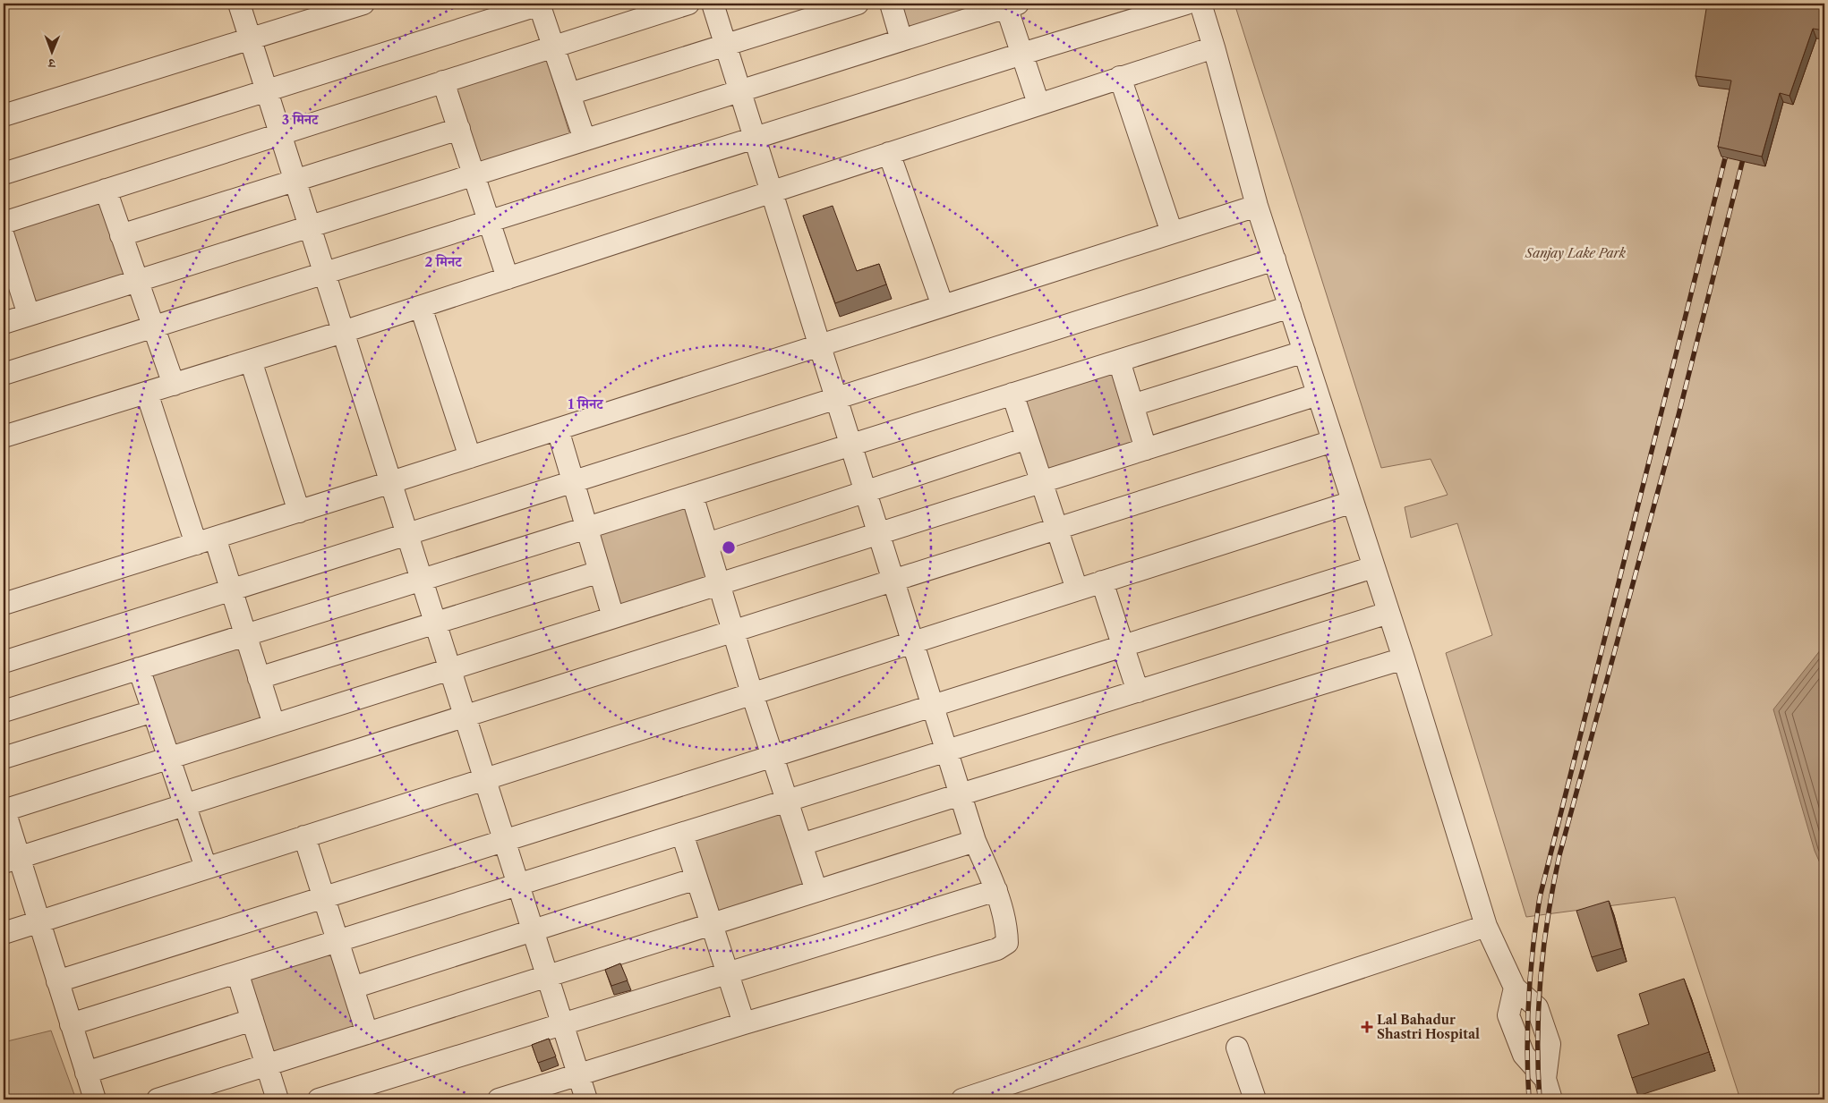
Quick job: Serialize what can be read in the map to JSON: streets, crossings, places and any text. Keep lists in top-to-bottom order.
{
  "parks": ["Sanjay Lake Park"],
  "places": {
    "health": ["Lal Bahadur Shastri Hospital"]
  },
  "north": "bottom",
  "rings": ["3 मिनट", "2 मिनट", "1 मिनट"]
}
